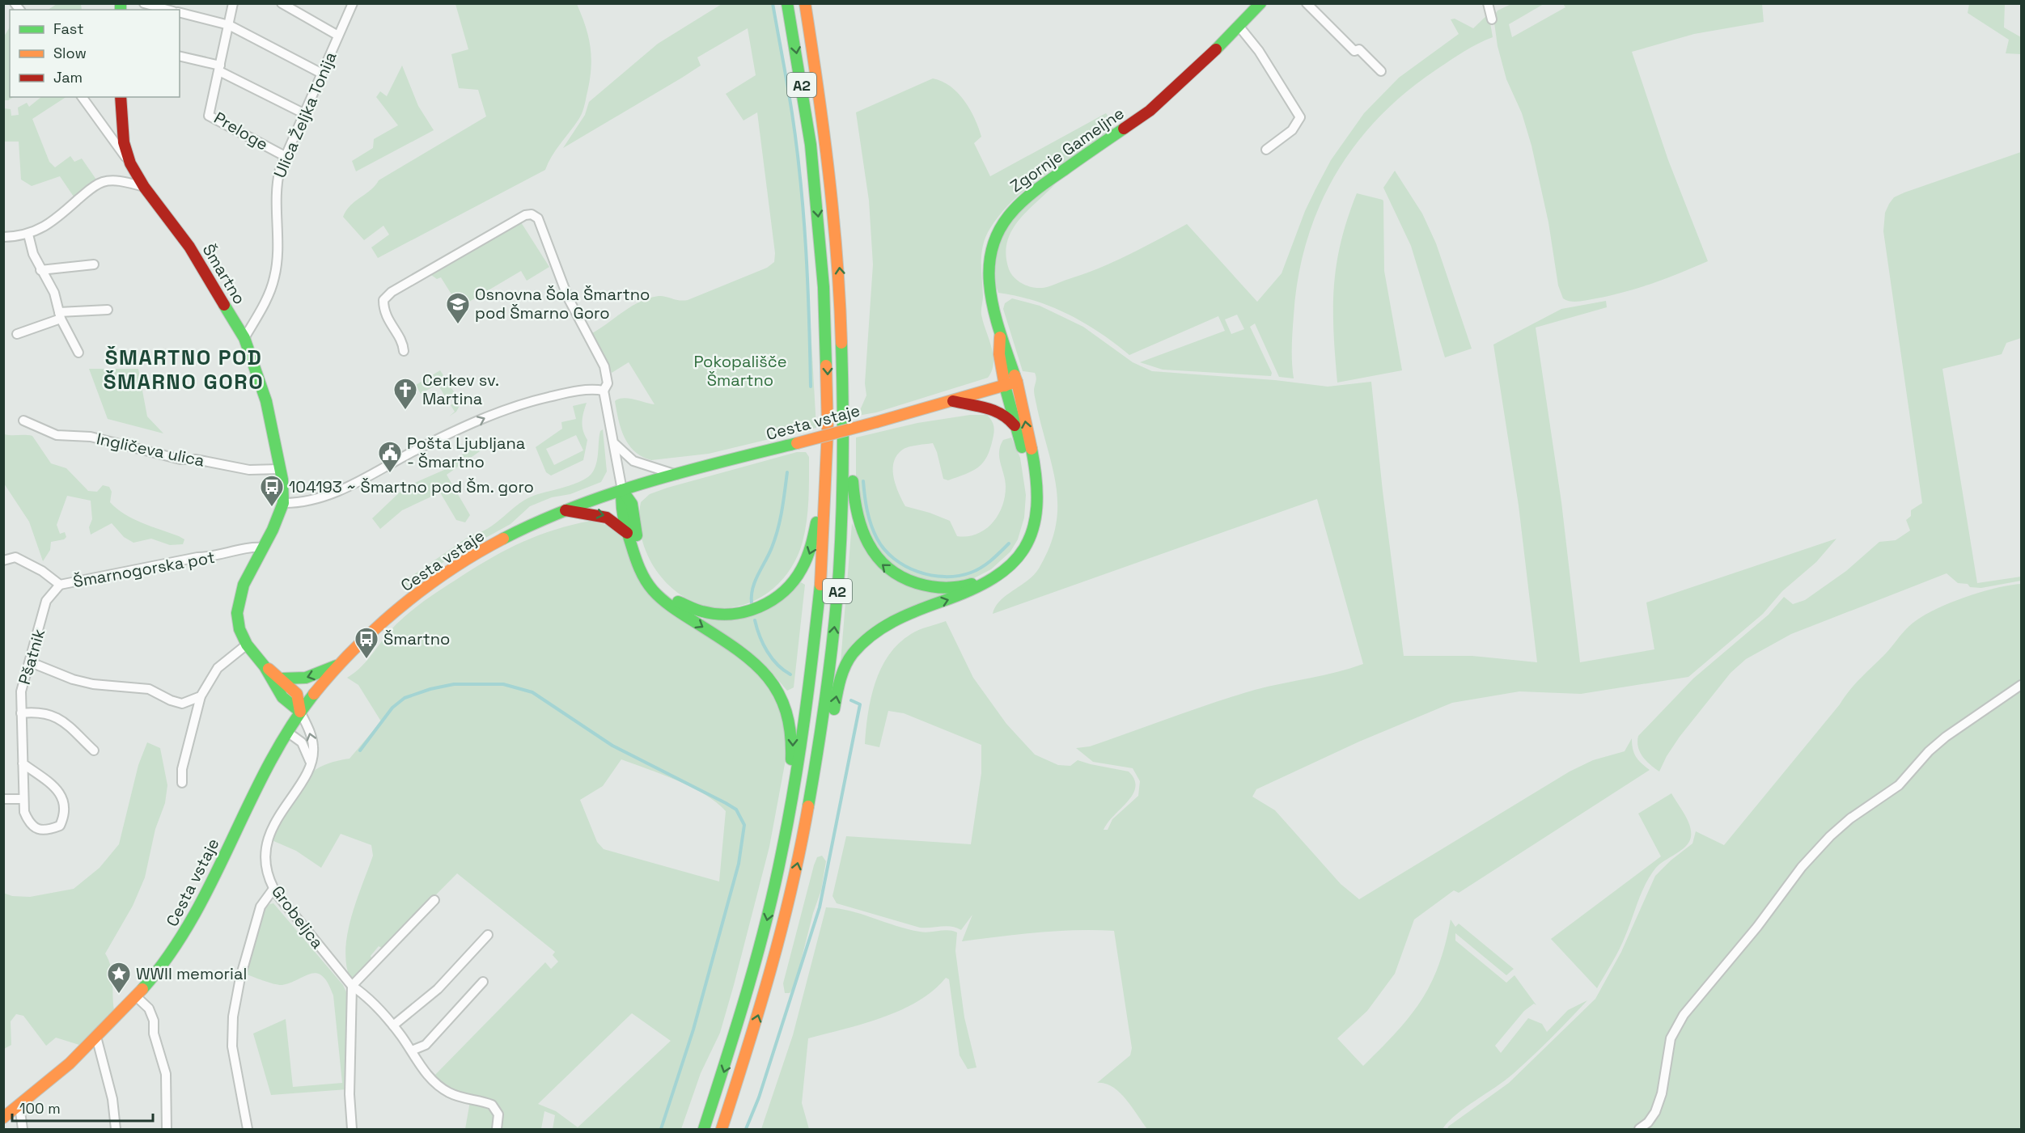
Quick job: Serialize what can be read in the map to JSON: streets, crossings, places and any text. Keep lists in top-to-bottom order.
{
  "streets": {
    "main road": [
      "A2",
      "Zgornje Gameljne",
      "Šmartno",
      "Cesta vstaje"
    ],
    "street": [
      "Ulica Željka Tonija",
      "Preloge",
      "Ingličeva ulica",
      "Šmarnogorska pot",
      "Pšatnik",
      "Grobeljca"
    ]
  },
  "crossings": [
    ["A2", "Zgornje Gameljne"],
    ["Ulica Željka Tonija", "Preloge"],
    ["Ulica Željka Tonija", "Šmartno"],
    ["Zgornje Gameljne", "Cesta vstaje"],
    ["Šmartno", "Ingličeva ulica"],
    ["Šmartno", "Šmarnogorska pot"],
    ["Cesta vstaje", "Grobeljca"],
    ["Šmarnogorska pot", "Pšatnik"]
  ],
  "districts": ["ŠMARTNO POD ŠMARNO GORO"],
  "parks": ["Pokopališče Šmartno"],
  "places": {
    "school or university": ["Osnovna Šola Šmartno pod Šmarno Goro"],
    "church": ["Cerkev sv. Martina"],
    "public building": ["Pošta Ljubljana - Šmartno"],
    "bus stop": ["104193 ~ Šmartno pod Šm. goro", "Šmartno"],
    "place": ["WWII memorial"]
  },
  "legend": ["Fast", "Slow", "Jam"],
  "scale_bar": "100 m"
}
